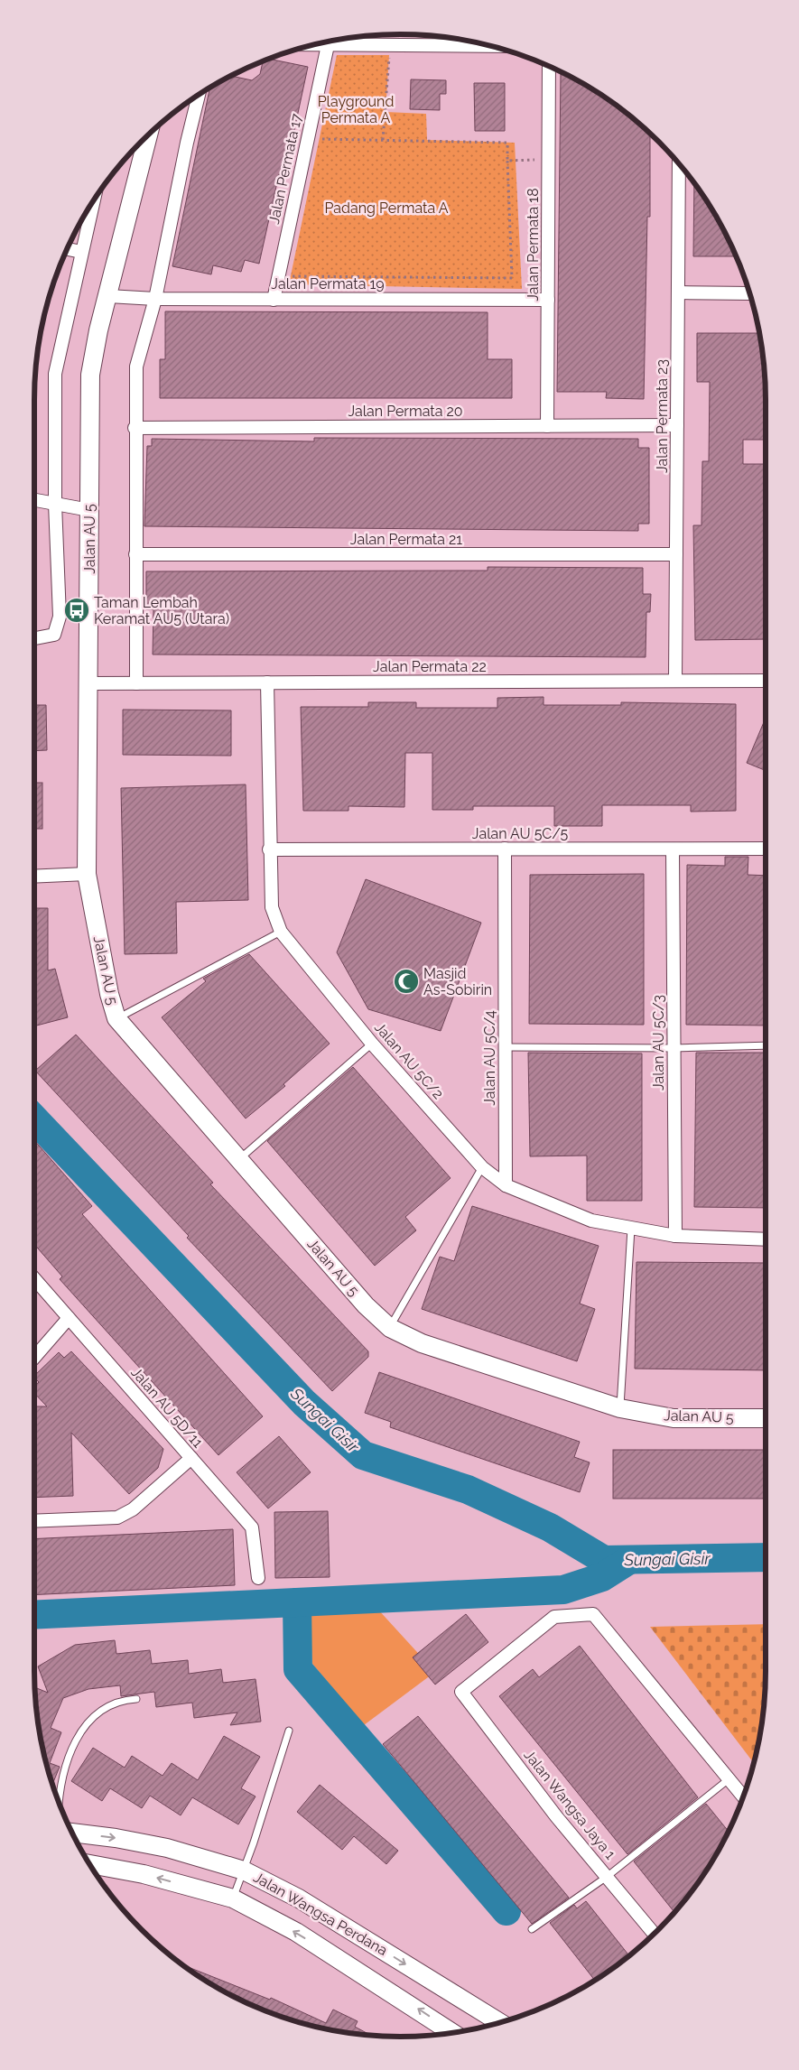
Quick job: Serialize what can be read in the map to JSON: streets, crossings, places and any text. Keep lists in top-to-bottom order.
{
  "streets": {
    "main road": ["Jalan AU 5", "Jalan Wangsa Perdana"],
    "street": [
      "Jalan Permata 17",
      "Jalan Permata 18",
      "Jalan Permata 19",
      "Jalan Permata 20",
      "Jalan Permata 23",
      "Jalan Permata 21",
      "Jalan Permata 22",
      "Jalan AU 5C/5",
      "Jalan AU 5C/3",
      "Jalan AU 5C/4",
      "Jalan AU 5C/2",
      "Jalan AU 5D/11",
      "Jalan Wangsa Jaya 1"
    ]
  },
  "crossings": [
    ["Jalan Permata 17", "Jalan Permata 19"],
    ["Jalan Permata 18", "Jalan Permata 19"],
    ["Jalan Permata 18", "Jalan Permata 20"],
    ["Jalan Permata 19", "Jalan AU 5"],
    ["Jalan Permata 20", "Jalan Permata 23"],
    ["Jalan Permata 23", "Jalan Permata 21"],
    ["Jalan Permata 23", "Jalan Permata 22"],
    ["Jalan AU 5", "Jalan Permata 22"],
    ["Jalan Permata 22", "Jalan AU 5C/2"],
    ["Jalan AU 5C/5", "Jalan AU 5C/3"],
    ["Jalan AU 5C/5", "Jalan AU 5C/4"],
    ["Jalan AU 5C/5", "Jalan AU 5C/2"],
    ["Jalan AU 5C/3", "Jalan AU 5C/2"],
    ["Jalan AU 5C/4", "Jalan AU 5C/2"]
  ],
  "water": ["Sungai Gisir"],
  "parks": ["Playground Permata A", "Padang Permata A"],
  "places": {
    "bus stop": ["Taman Lembah Keramat AU5 (Utara)"],
    "mosque": ["Masjid As-Sobirin"]
  }
}
